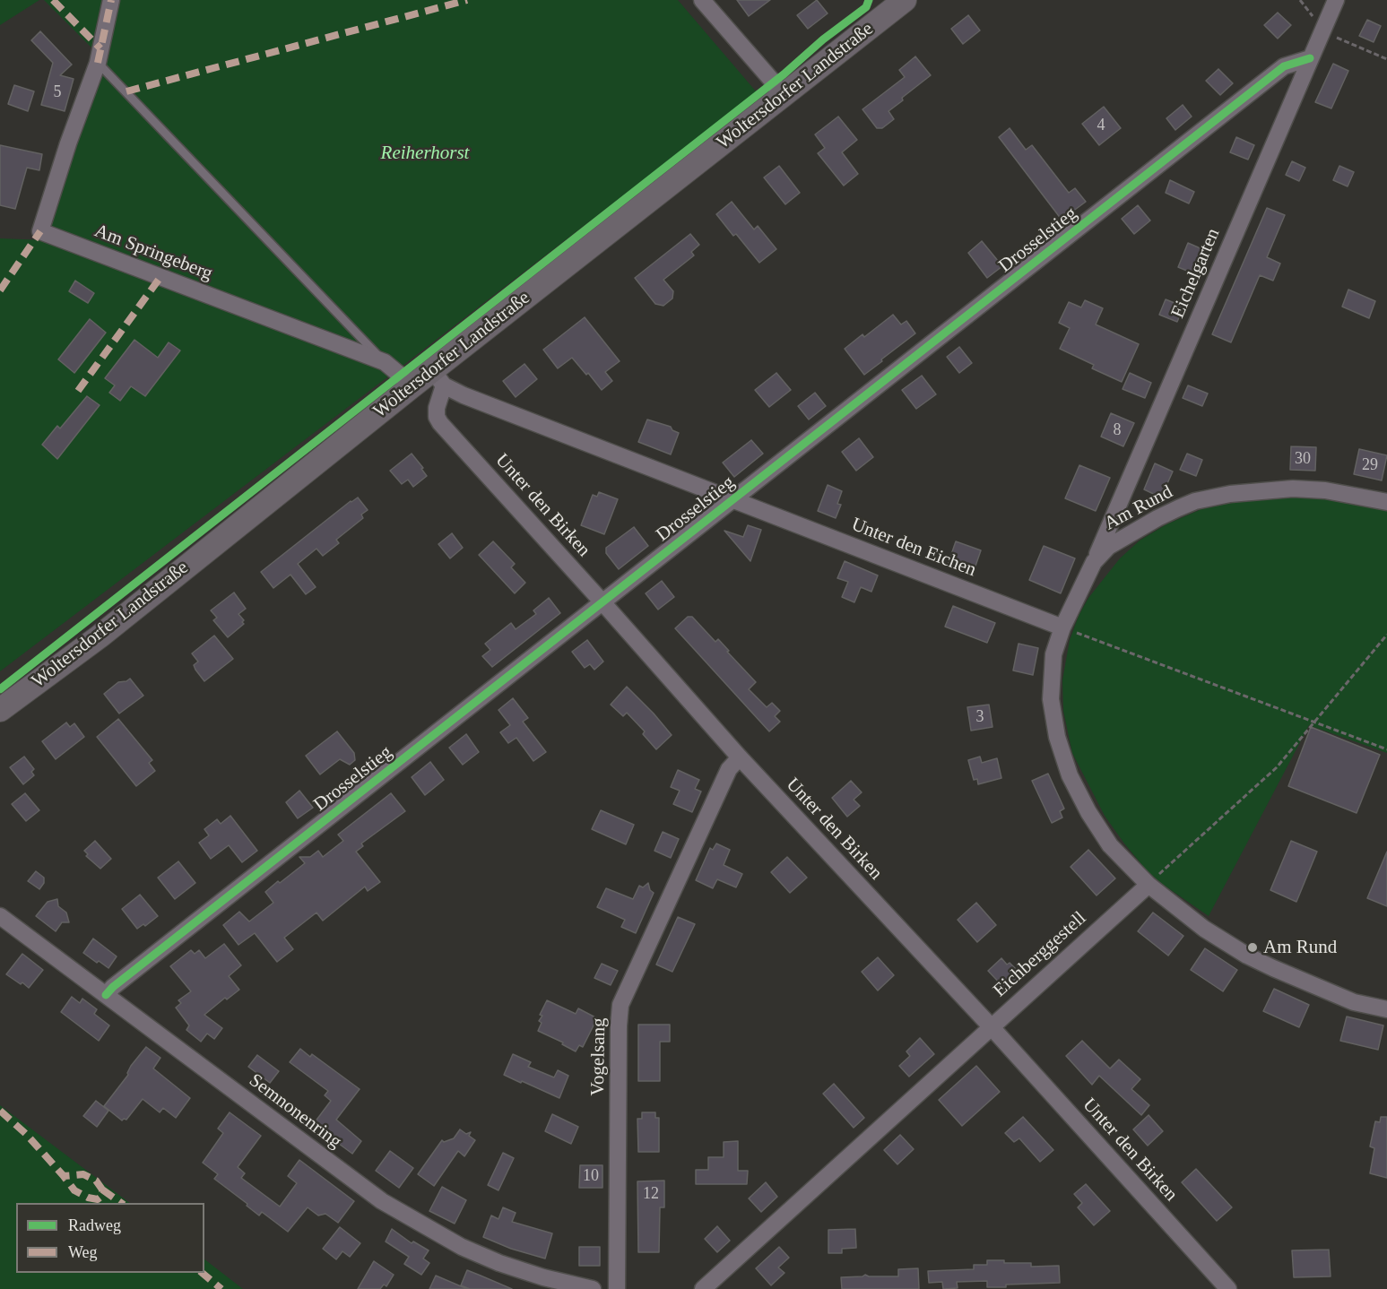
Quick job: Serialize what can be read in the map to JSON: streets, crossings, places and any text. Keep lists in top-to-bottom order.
{
  "streets": {
    "main road": ["Woltersdorfer Landstraße"],
    "street": [
      "Drosselstieg",
      "Am Springeberg",
      "Eichelgarten",
      "Unter den Birken",
      "Am Rund",
      "Unter den Eichen",
      "Eichberggestell",
      "Vogelsang",
      "Semnonenring"
    ]
  },
  "crossings": [
    ["Woltersdorfer Landstraße", "Am Springeberg"],
    ["Woltersdorfer Landstraße", "Unter den Birken"],
    ["Woltersdorfer Landstraße", "Unter den Eichen"],
    ["Drosselstieg", "Eichelgarten"],
    ["Drosselstieg", "Unter den Birken"],
    ["Drosselstieg", "Unter den Eichen"],
    ["Drosselstieg", "Semnonenring"],
    ["Eichelgarten", "Am Rund"],
    ["Unter den Birken", "Unter den Eichen"],
    ["Unter den Birken", "Eichberggestell"],
    ["Unter den Birken", "Vogelsang"],
    ["Am Rund", "Unter den Eichen"],
    ["Am Rund", "Eichberggestell"]
  ],
  "parks": ["Reiherhorst"],
  "places": ["Am Rund"],
  "house_numbers": [
    "5",
    "4",
    "8",
    "30",
    "29",
    "3",
    "10",
    "12"
  ],
  "legend": ["Radweg", "Weg"]
}
